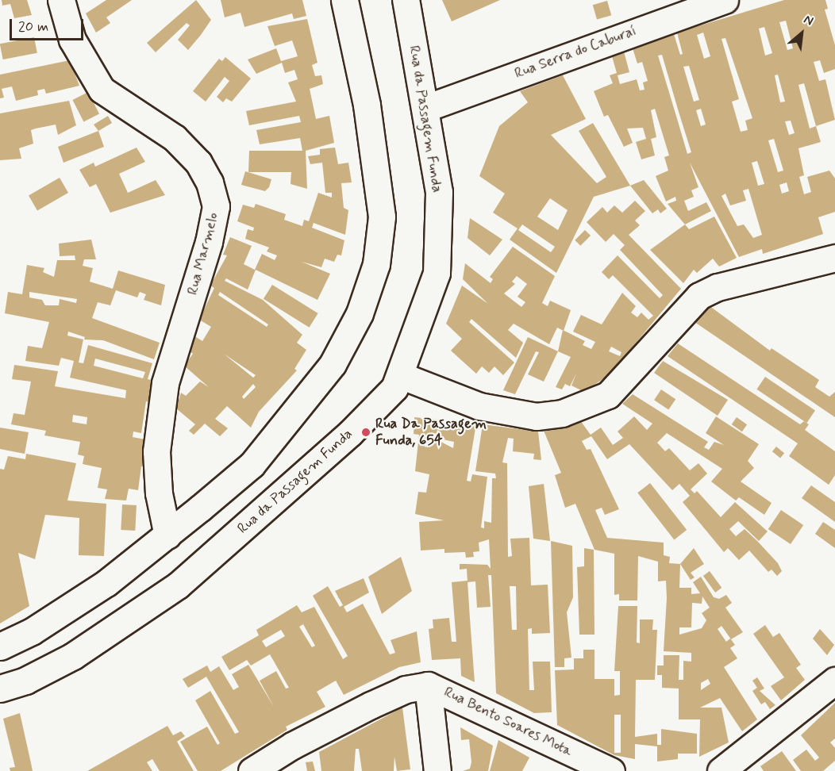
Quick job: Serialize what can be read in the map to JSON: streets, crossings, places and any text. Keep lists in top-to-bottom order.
{
  "streets": {
    "street": [
      "Rua Serra do Caburaí",
      "Rua da Passagem Funda",
      "Rua Marmelo",
      "Rua Bento Soares Mota"
    ]
  },
  "crossings": [
    ["Rua Serra do Caburaí", "Rua da Passagem Funda"]
  ],
  "places": ["Rua Da Passagem Funda, 654"],
  "scale_bar": "20 m",
  "north": "top right"
}
